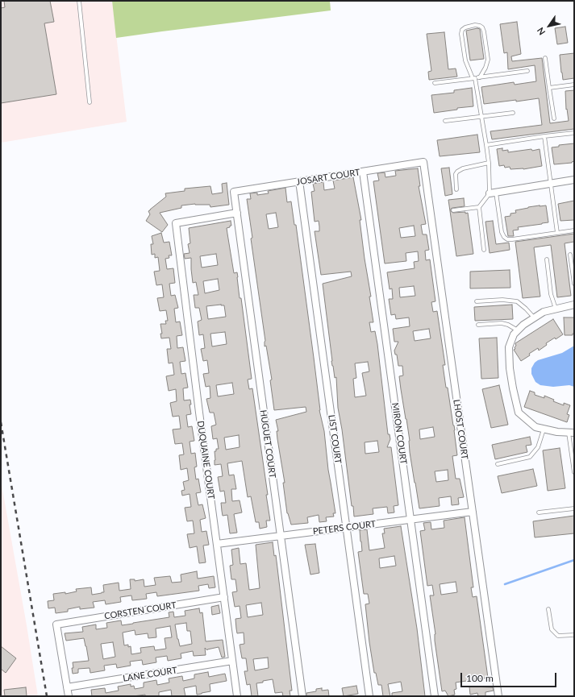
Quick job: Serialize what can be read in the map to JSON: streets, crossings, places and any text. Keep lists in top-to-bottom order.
{
  "streets": {
    "street": [
      "JOSART COURT",
      "LHOST COURT",
      "MIRON COURT",
      "LIST COURT",
      "HUGUET COURT",
      "DUQUAINE COURT",
      "PETERS COURT",
      "CORSTEN COURT",
      "LANE COURT"
    ]
  },
  "crossings": [
    ["JOSART COURT", "LHOST COURT"],
    ["JOSART COURT", "MIRON COURT"],
    ["JOSART COURT", "LIST COURT"],
    ["JOSART COURT", "HUGUET COURT"],
    ["LHOST COURT", "PETERS COURT"],
    ["MIRON COURT", "PETERS COURT"],
    ["LIST COURT", "PETERS COURT"],
    ["HUGUET COURT", "DUQUAINE COURT"],
    ["HUGUET COURT", "PETERS COURT"],
    ["DUQUAINE COURT", "PETERS COURT"],
    ["DUQUAINE COURT", "CORSTEN COURT"],
    ["DUQUAINE COURT", "LANE COURT"],
    ["CORSTEN COURT", "LANE COURT"]
  ],
  "scale_bar": "100 m",
  "north": "bottom left"
}
